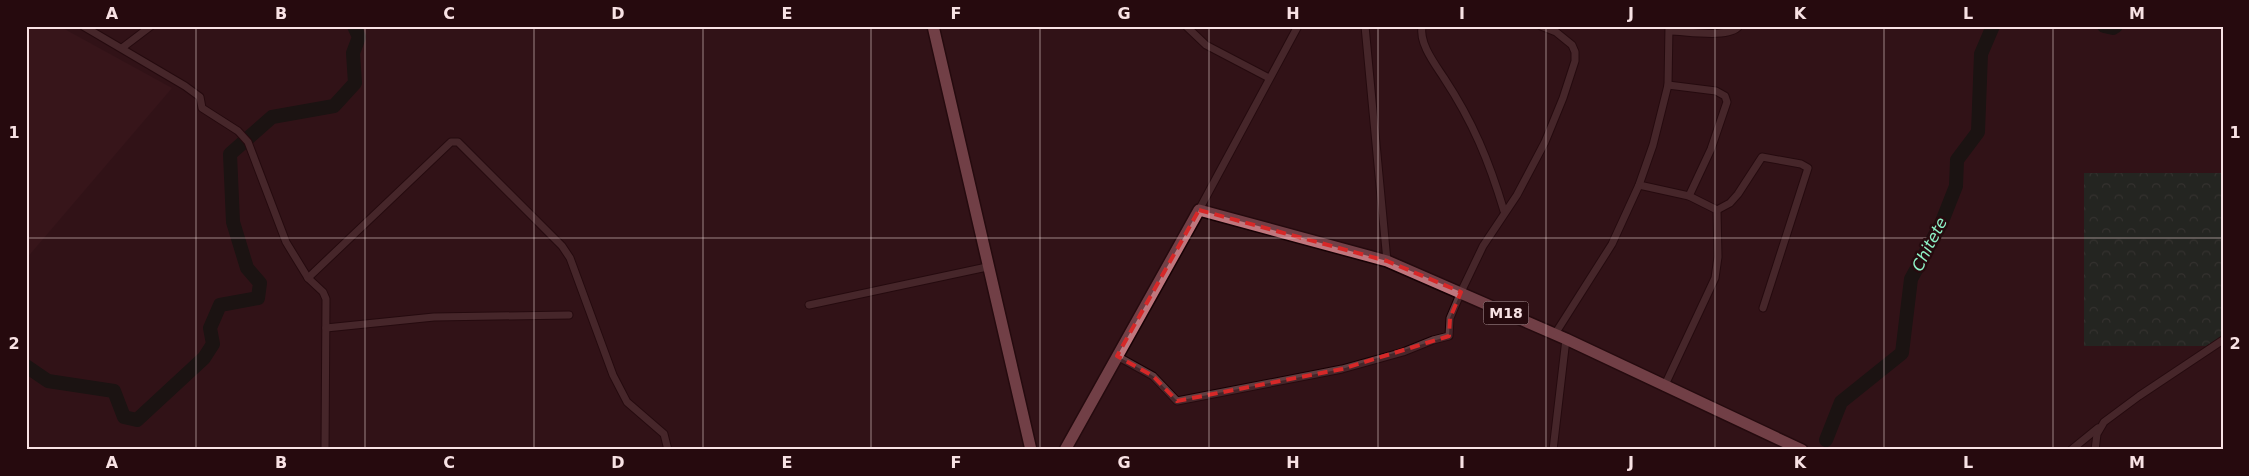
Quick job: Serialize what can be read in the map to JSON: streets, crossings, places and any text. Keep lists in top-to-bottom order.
{
  "streets": {
    "main road": ["M18"]
  },
  "water": ["Chitete"],
  "grid": {
    "columns": [
      "A",
      "B",
      "C",
      "D",
      "E",
      "F",
      "G",
      "H",
      "I",
      "J",
      "K",
      "L",
      "M"
    ],
    "rows": ["1", "2"]
  }
}
